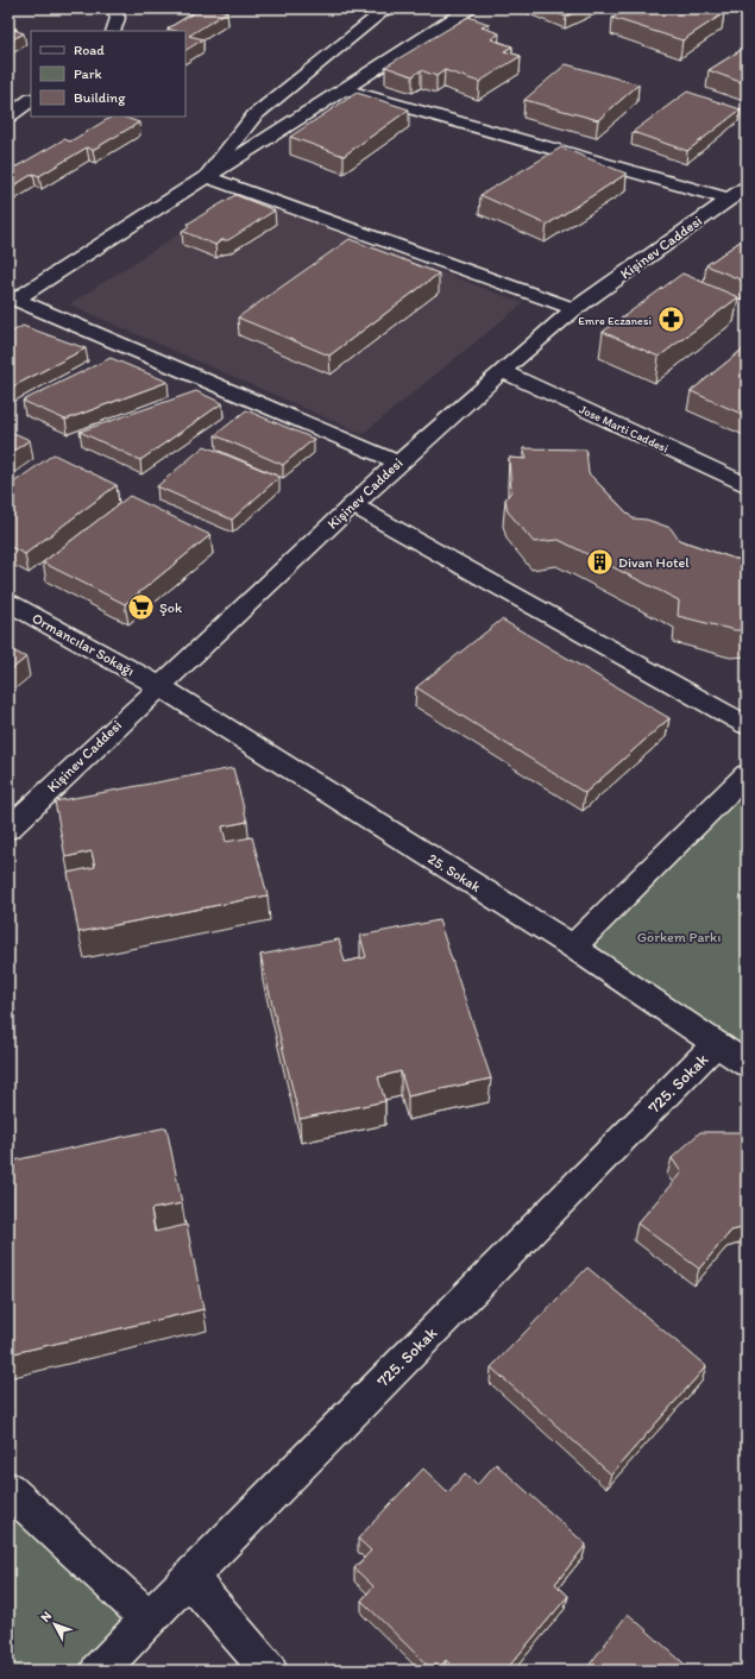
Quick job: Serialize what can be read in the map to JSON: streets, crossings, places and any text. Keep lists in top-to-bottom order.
{
  "streets": {
    "street": [
      "Kişinev Caddesi",
      "Jose Marti Caddesi",
      "Ormancılar Sokağı",
      "25. Sokak",
      "725. Sokak"
    ]
  },
  "crossings": [
    ["Kişinev Caddesi", "Jose Marti Caddesi"],
    ["Kişinev Caddesi", "Ormancılar Sokağı"],
    ["Kişinev Caddesi", "25. Sokak"],
    ["Ormancılar Sokağı", "25. Sokak"],
    ["25. Sokak", "725. Sokak"]
  ],
  "parks": ["Görkem Parkı"],
  "places": {
    "pharmacy": ["Emre Eczanesi"],
    "building": ["Divan Hotel"],
    "supermarket": ["Şok"]
  },
  "legend": ["Road", "Park", "Building"],
  "north": "top left"
}
